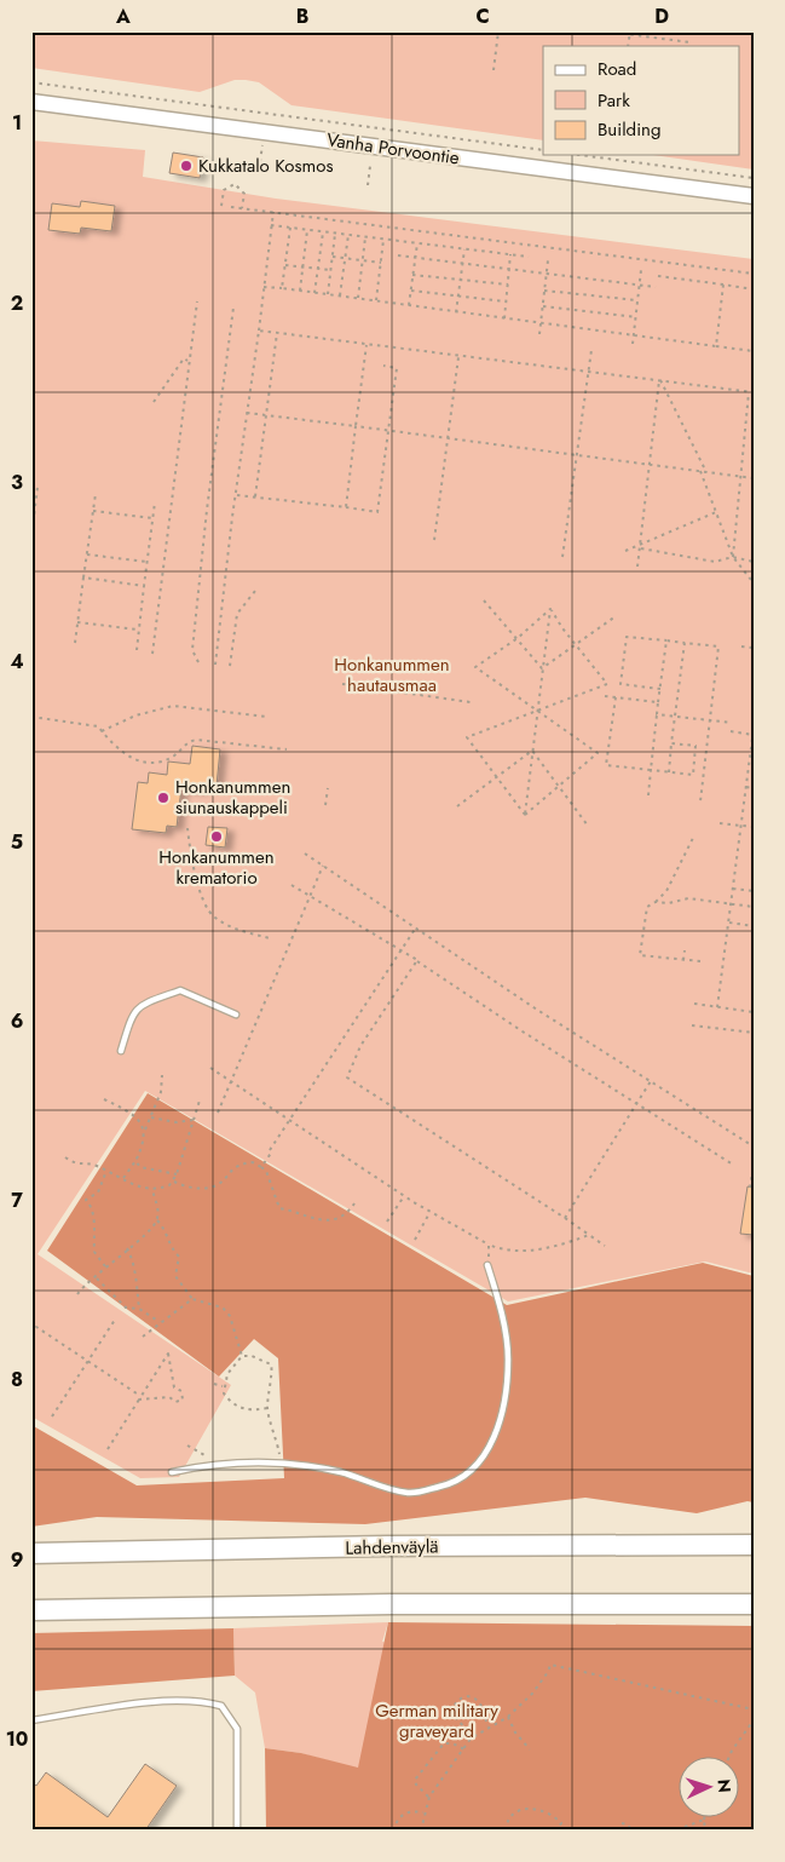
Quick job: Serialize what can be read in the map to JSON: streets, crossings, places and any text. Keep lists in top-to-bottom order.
{
  "streets": {
    "highway": ["Lahdenväylä"],
    "main road": ["Vanha Porvoontie"]
  },
  "parks": ["Honkanummen hautausmaa", "German military graveyard"],
  "places": ["Kukkatalo Kosmos", "Honkanummen siunauskappeli", "Honkanummen krematorio"],
  "legend": ["Road", "Park", "Building"],
  "north": "right",
  "grid": {
    "columns": [
      "A",
      "B",
      "C",
      "D"
    ],
    "rows": [
      "1",
      "2",
      "3",
      "4",
      "5",
      "6",
      "7",
      "8",
      "9",
      "10"
    ]
  }
}
